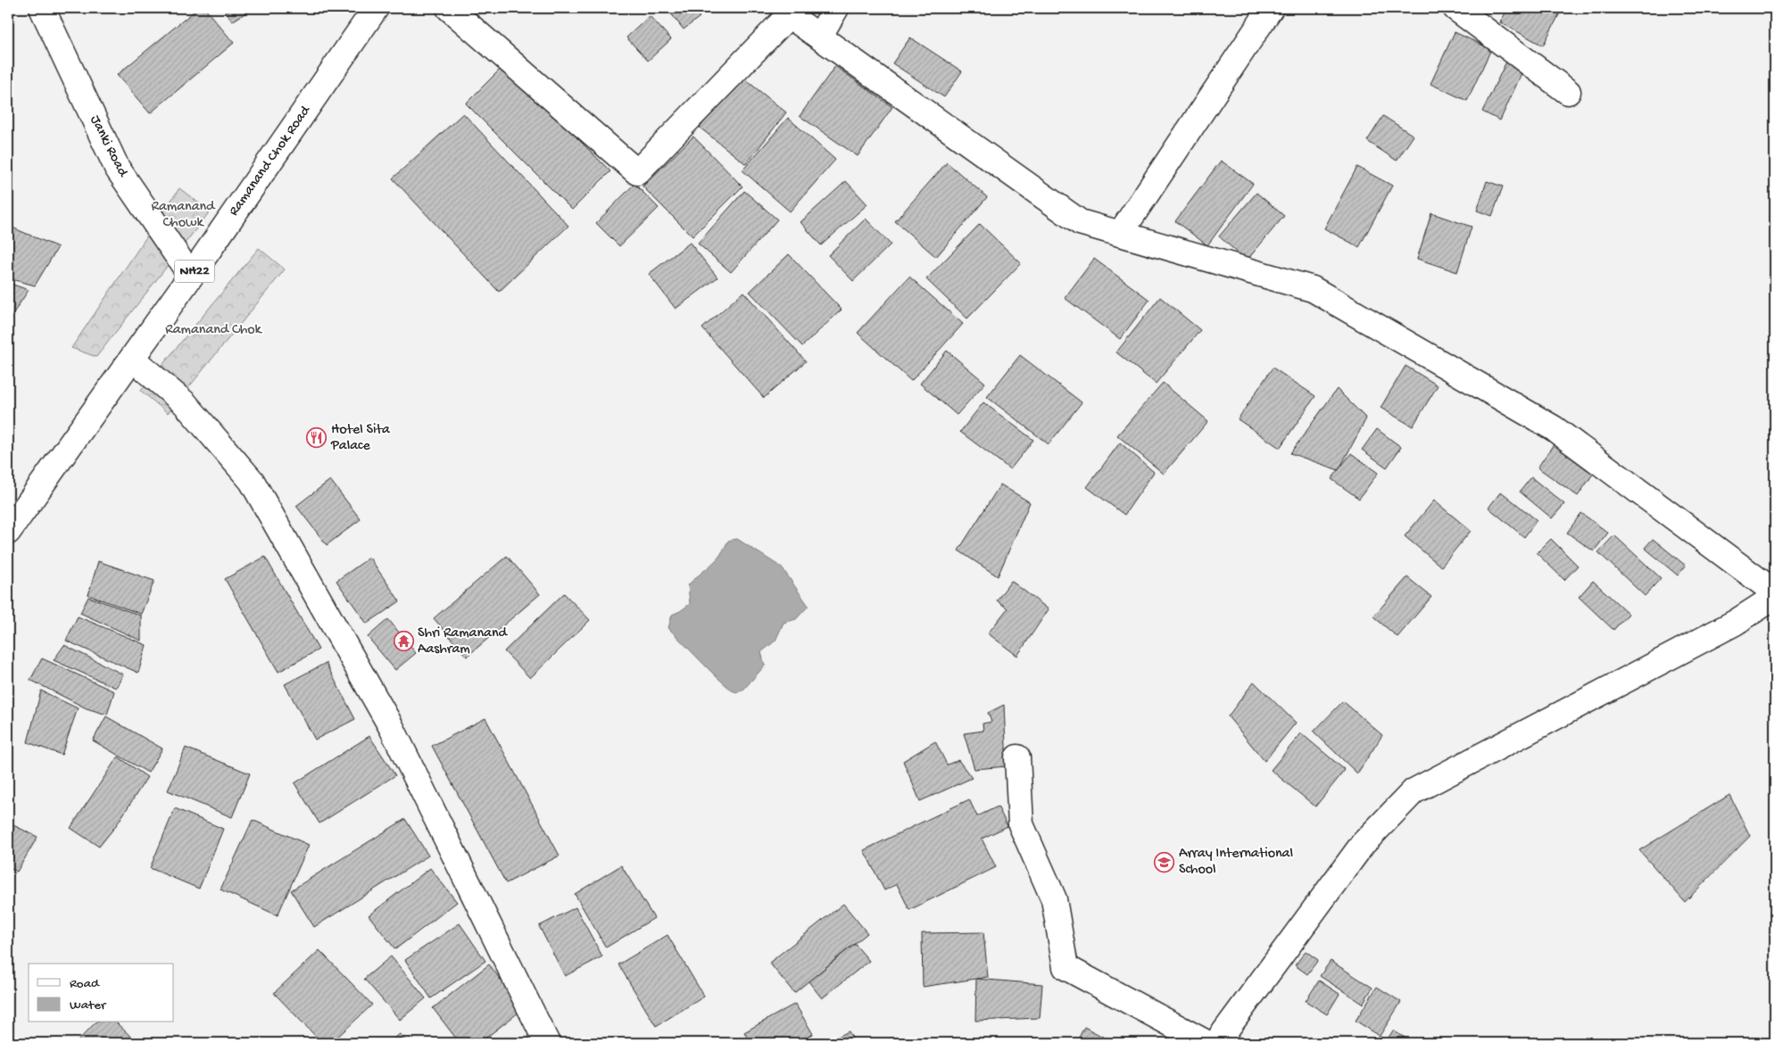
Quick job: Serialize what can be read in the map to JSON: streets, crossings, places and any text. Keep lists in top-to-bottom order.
{
  "streets": {
    "main road": ["Janki Road", "Ramanand Chok Road", "NH22"]
  },
  "crossings": [
    ["Janki Road", "Ramanand Chok Road"]
  ],
  "parks": ["Ramanand Chowk", "Ramanand Chok"],
  "places": {
    "restaurant": ["Hotel Sita Palace"],
    "temple": ["Shri Ramanand Aashram"],
    "school or university": ["Array International School"]
  },
  "legend": ["Road", "Water"]
}
